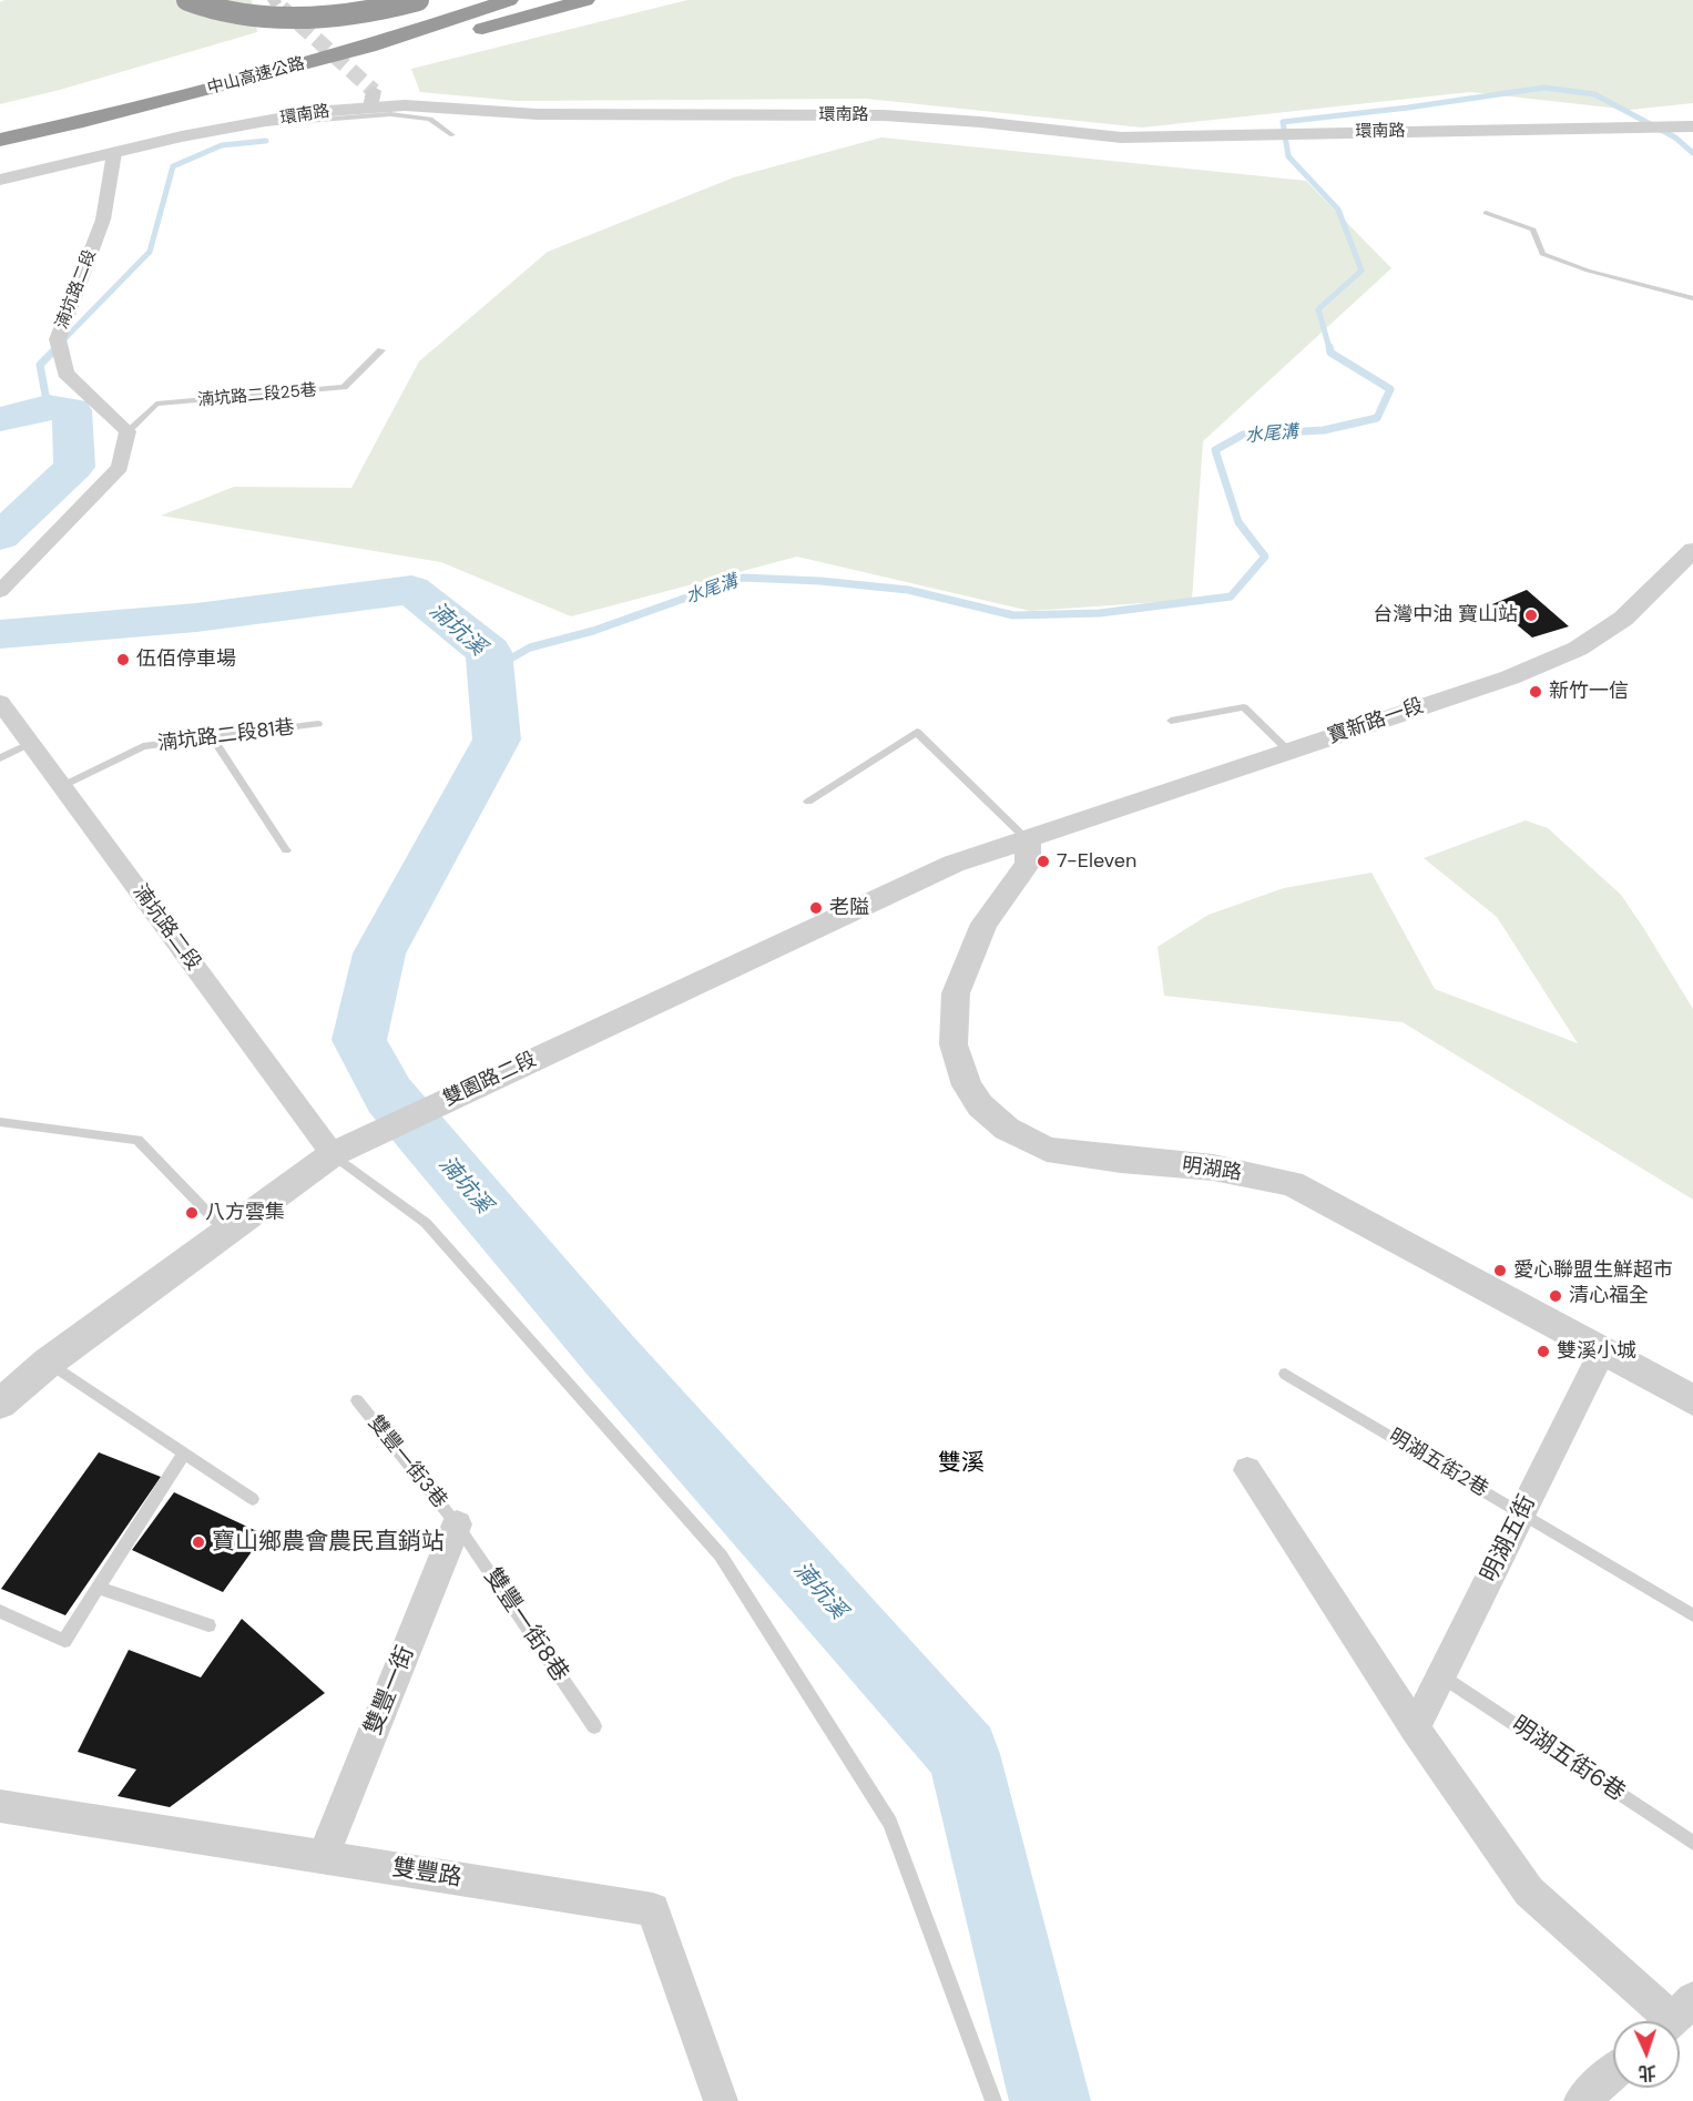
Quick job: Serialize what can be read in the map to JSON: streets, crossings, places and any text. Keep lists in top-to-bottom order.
{
  "streets": {
    "highway": ["中山高速公路"],
    "street": [
      "環南路",
      "湳坑路二段",
      "寶新路一段",
      "雙園路二段",
      "明湖路",
      "明湖五街",
      "雙豐一街",
      "雙豐路"
    ],
    "lane": [
      "湳坑路二段25巷",
      "湳坑路二段81巷",
      "雙豐一街3巷",
      "明湖五街2巷",
      "雙豐一街8巷",
      "明湖五街6巷"
    ]
  },
  "crossings": [
    ["環南路", "湳坑路二段"],
    ["湳坑路二段", "湳坑路二段25巷"],
    ["湳坑路二段", "湳坑路二段81巷"],
    ["湳坑路二段", "雙園路二段"],
    ["寶新路一段", "雙園路二段"],
    ["寶新路一段", "明湖路"],
    ["雙園路二段", "明湖路"],
    ["明湖路", "明湖五街"],
    ["雙豐一街3巷", "雙豐一街8巷"],
    ["雙豐一街3巷", "雙豐一街"],
    ["明湖五街2巷", "明湖五街"],
    ["明湖五街", "明湖五街6巷"],
    ["雙豐一街8巷", "雙豐一街"],
    ["雙豐一街", "雙豐路"]
  ],
  "districts": ["雙溪"],
  "water": ["水尾溝", "湳坑溪"],
  "places": [
    "台灣中油 寶山站",
    "伍佰停車場",
    "新竹一信",
    "7-Eleven",
    "老隘",
    "八方雲集",
    "愛心聯盟生鮮超市",
    "清心福全",
    "雙溪小城",
    "寶山鄉農會農民直銷站"
  ],
  "north": "bottom"
}
